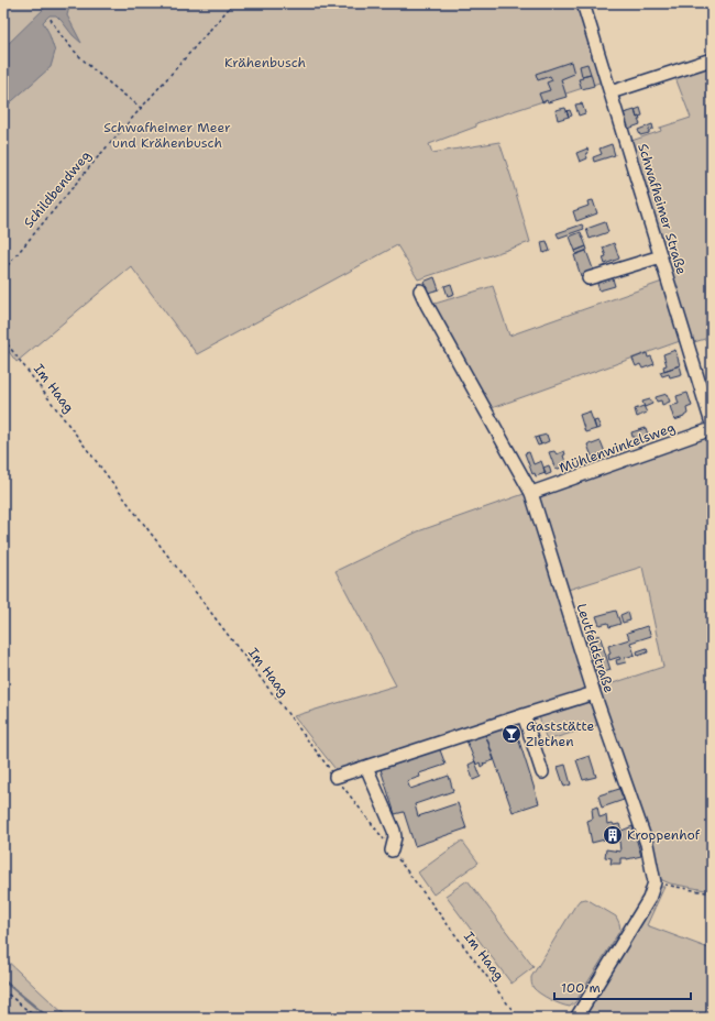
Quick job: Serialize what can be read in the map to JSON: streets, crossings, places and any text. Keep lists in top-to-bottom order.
{
  "streets": {
    "street": ["Schwafheimer Straße", "Mühlenwinkelsweg", "Leutfeldstraße"],
    "path": ["Schildbendweg", "Im Haag"]
  },
  "crossings": [
    ["Mühlenwinkelsweg", "Leutfeldstraße"]
  ],
  "parks": ["Krähenbusch", "Schwafheimer Meer und Krähenbusch"],
  "places": {
    "bar": ["Gaststätte Ziethen"],
    "building": ["Kroppenhof"]
  },
  "scale_bar": "100 m"
}
